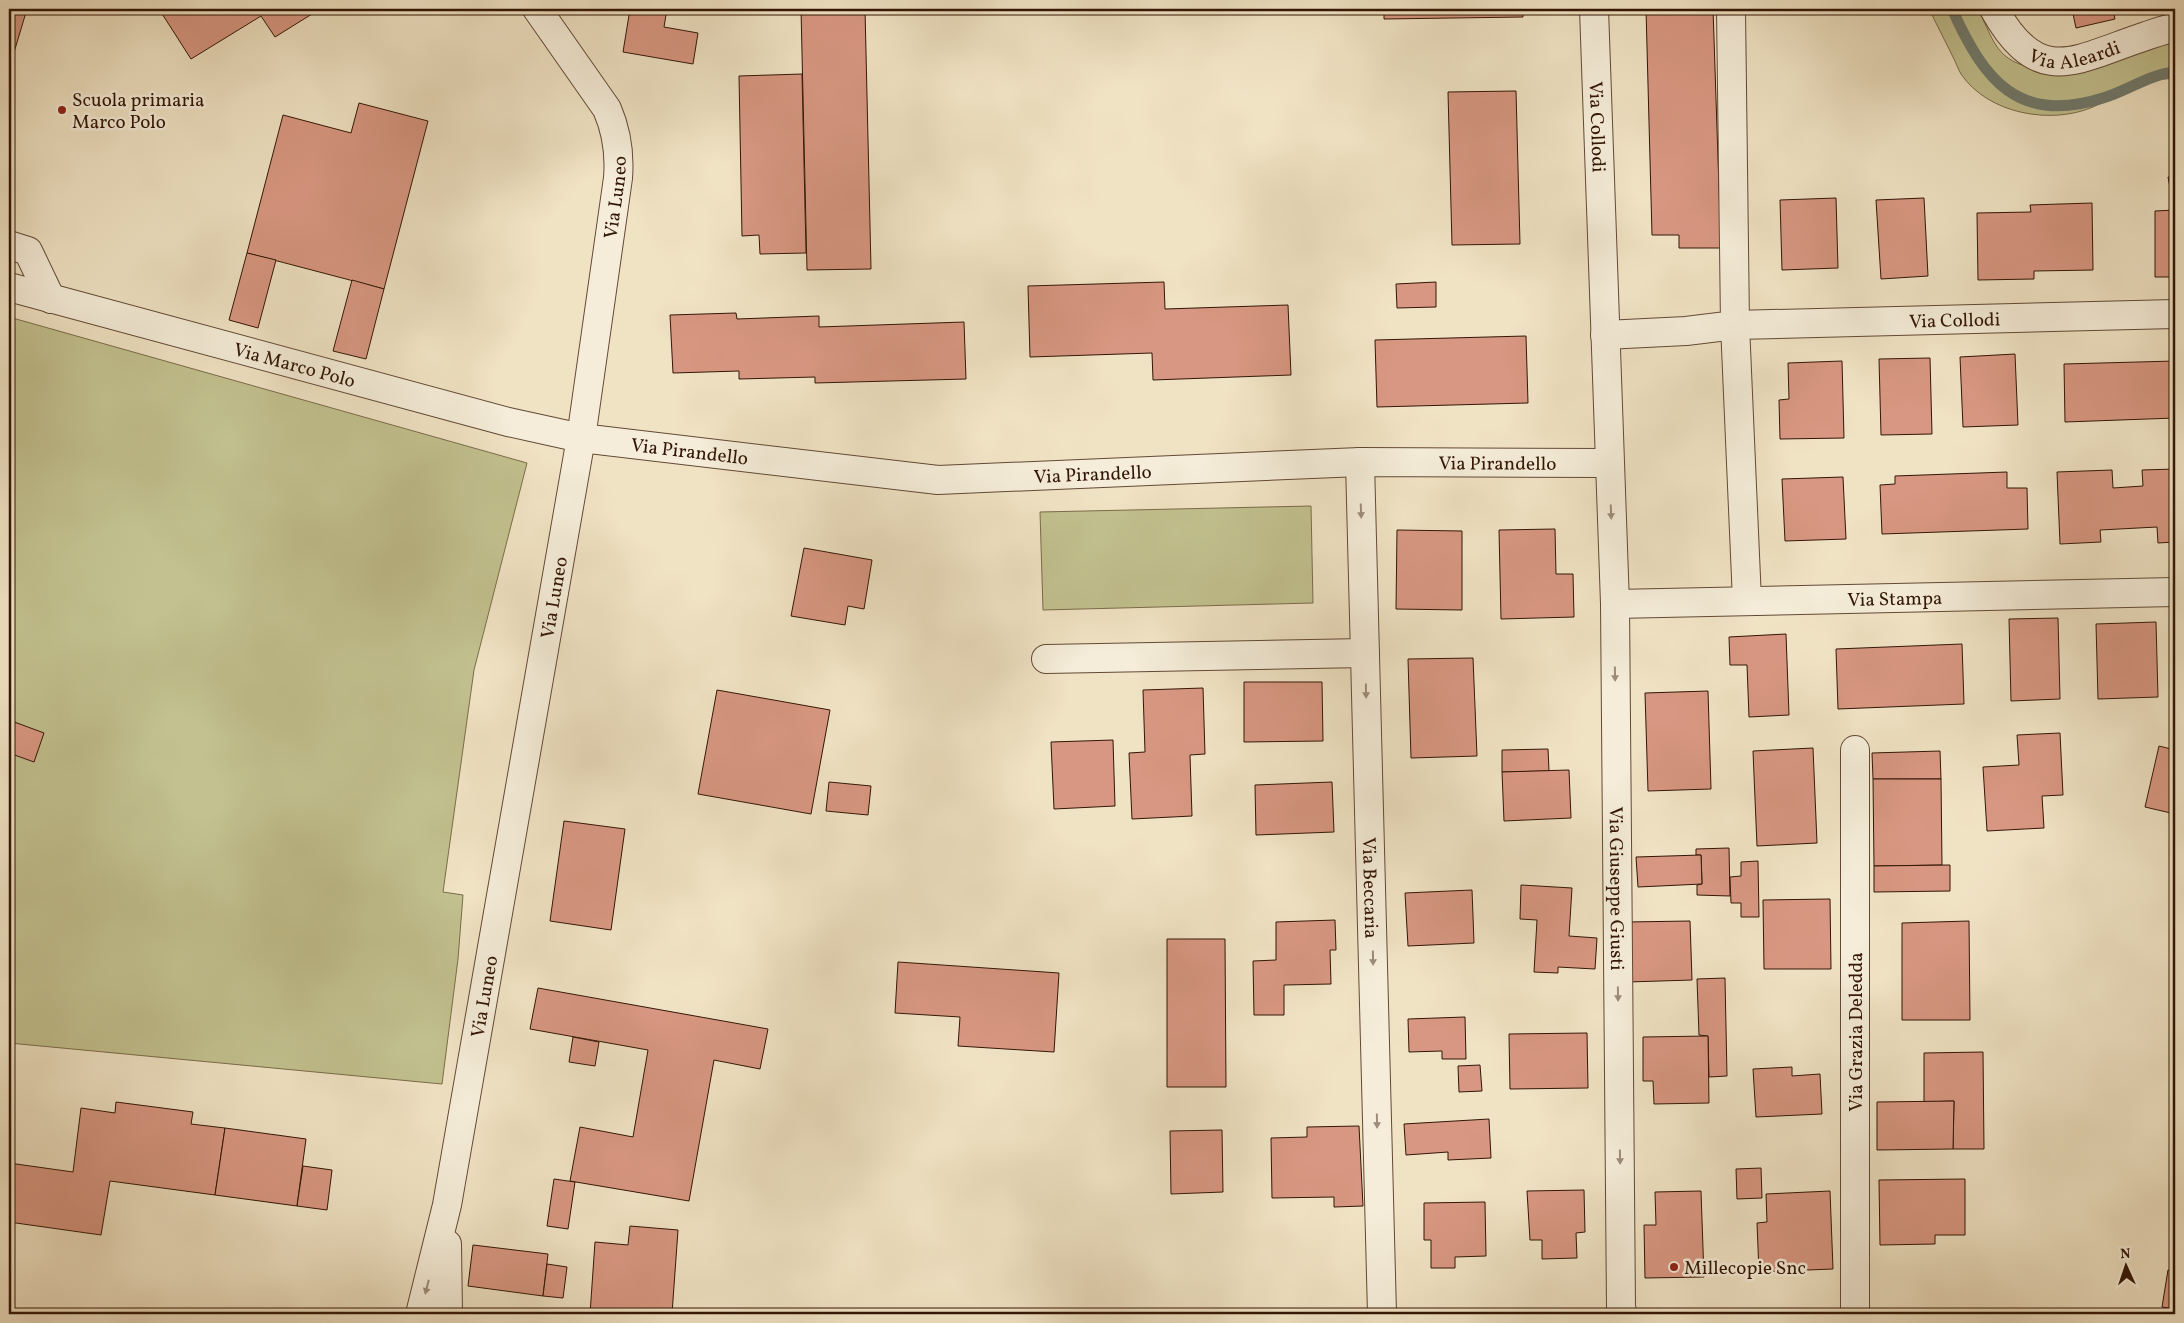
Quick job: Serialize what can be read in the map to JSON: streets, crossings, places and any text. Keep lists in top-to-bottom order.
{
  "streets": {
    "street": [
      "Via Aleardi",
      "Via Collodi",
      "Via Luneo",
      "Via Marco Polo",
      "Via Pirandello",
      "Via Stampa",
      "Via Beccaria",
      "Via Giuseppe Giusti",
      "Via Grazia Deledda"
    ]
  },
  "crossings": [
    ["Via Collodi", "Via Pirandello"],
    ["Via Collodi", "Via Giuseppe Giusti"],
    ["Via Luneo", "Via Marco Polo"],
    ["Via Luneo", "Via Pirandello"],
    ["Via Marco Polo", "Via Pirandello"],
    ["Via Pirandello", "Via Beccaria"],
    ["Via Pirandello", "Via Giuseppe Giusti"],
    ["Via Stampa", "Via Giuseppe Giusti"]
  ],
  "one_way": ["Via Beccaria", "Via Giuseppe Giusti"],
  "places": ["Scuola primaria Marco Polo", "Millecopie Snc"],
  "north": "top"
}
